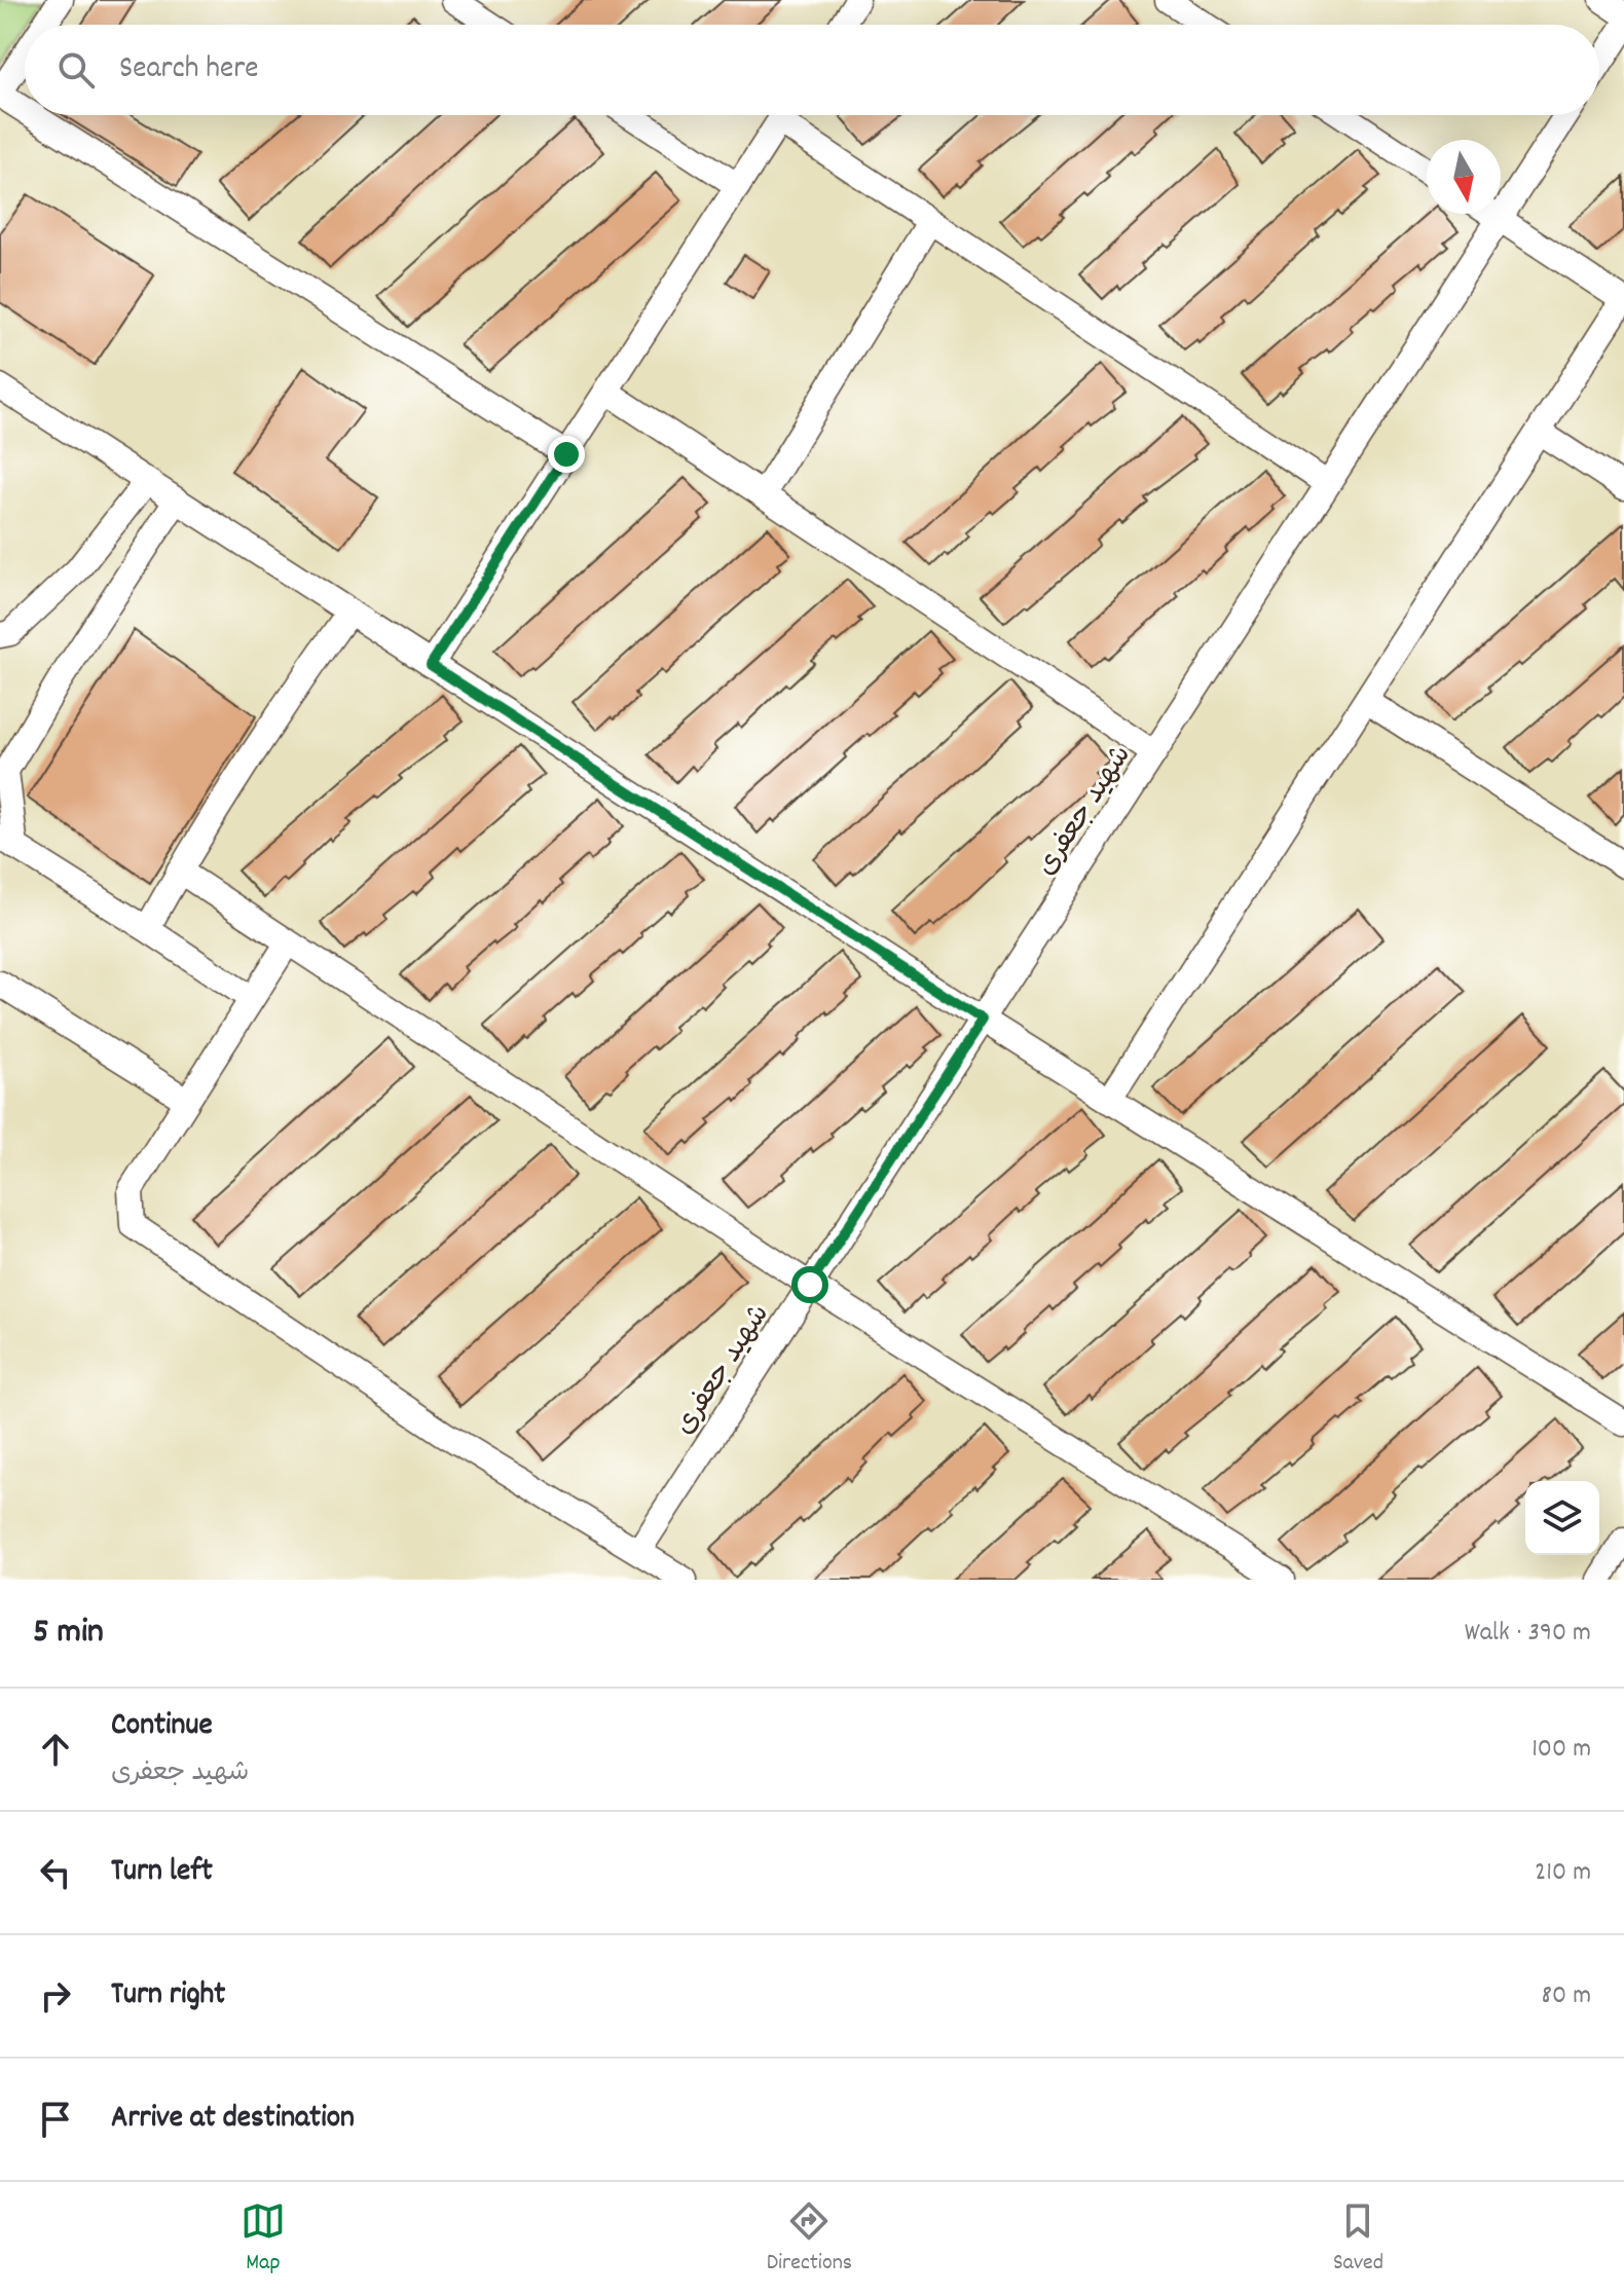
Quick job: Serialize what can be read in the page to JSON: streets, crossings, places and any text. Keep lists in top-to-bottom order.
{
  "streets": {
    "street": ["شهید جعفری"]
  },
  "north": "bottom",
  "page": {
    "search": "Search here",
    "heading": ["5 min", "Walk · 390 m"],
    "list": [
      ["Continue", "شهید جعفری", "100 m"],
      ["Turn left", "210 m"],
      ["Turn right", "80 m"],
      "Arrive at destination"
    ],
    "nav": ["Map", "Directions", "Saved"]
  }
}
